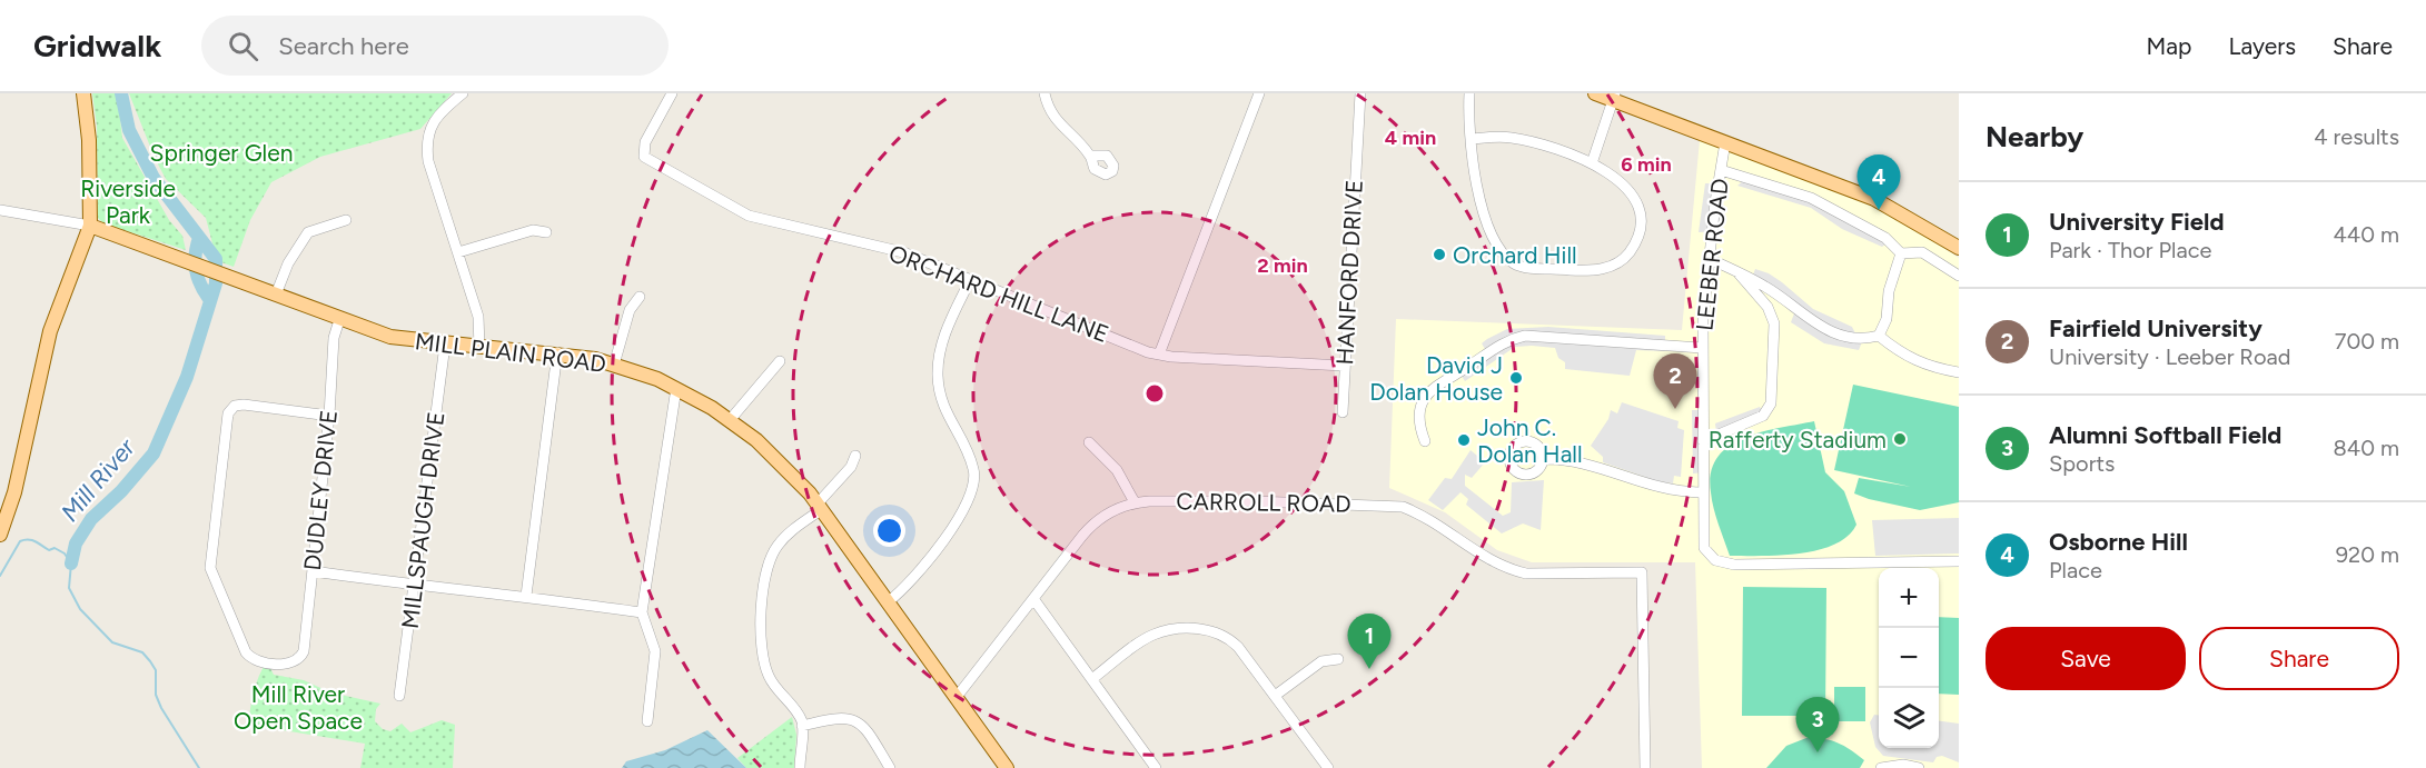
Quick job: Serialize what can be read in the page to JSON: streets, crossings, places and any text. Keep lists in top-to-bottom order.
{
  "streets": {
    "main road": ["MILL PLAIN ROAD"],
    "street": [
      "LEEBER ROAD",
      "HANFORD DRIVE",
      "ORCHARD HILL LANE",
      "DUDLEY DRIVE",
      "CARROLL ROAD",
      "MILLSPAUGH DRIVE"
    ]
  },
  "crossings": [
    ["HANFORD DRIVE", "ORCHARD HILL LANE"],
    ["MILL PLAIN ROAD", "DUDLEY DRIVE"],
    ["MILL PLAIN ROAD", "CARROLL ROAD"],
    ["MILL PLAIN ROAD", "MILLSPAUGH DRIVE"]
  ],
  "water": ["Mill River"],
  "parks": ["Springer Glen", "Riverside Park", "Mill River Open Space"],
  "places": [
    "Orchard Hill",
    "David J Dolan House",
    "Rafferty Stadium",
    "John C. Dolan Hall"
  ],
  "page": {
    "header": "Gridwalk",
    "search": "Search here",
    "nav": ["Map", "Layers", "Share"],
    "heading": ["Nearby", "4 results"],
    "pins": [
      "4",
      "2",
      "1",
      "3"
    ],
    "list": [
      {
        "mark": "1",
        "name": "University Field",
        "note": "Park · Thor Place",
        "value": "440 m"
      },
      {
        "mark": "2",
        "name": "Fairfield University",
        "note": "University · Leeber Road",
        "value": "700 m"
      },
      {
        "mark": "3",
        "name": "Alumni Softball Field",
        "note": "Sports",
        "value": "840 m"
      },
      {
        "mark": "4",
        "name": "Osborne Hill",
        "note": "Place",
        "value": "920 m"
      }
    ],
    "map_buttons": ["+", "−"],
    "buttons": ["Save", "Share"]
  },
  "rings": ["4 min", "6 min", "2 min"]
}
